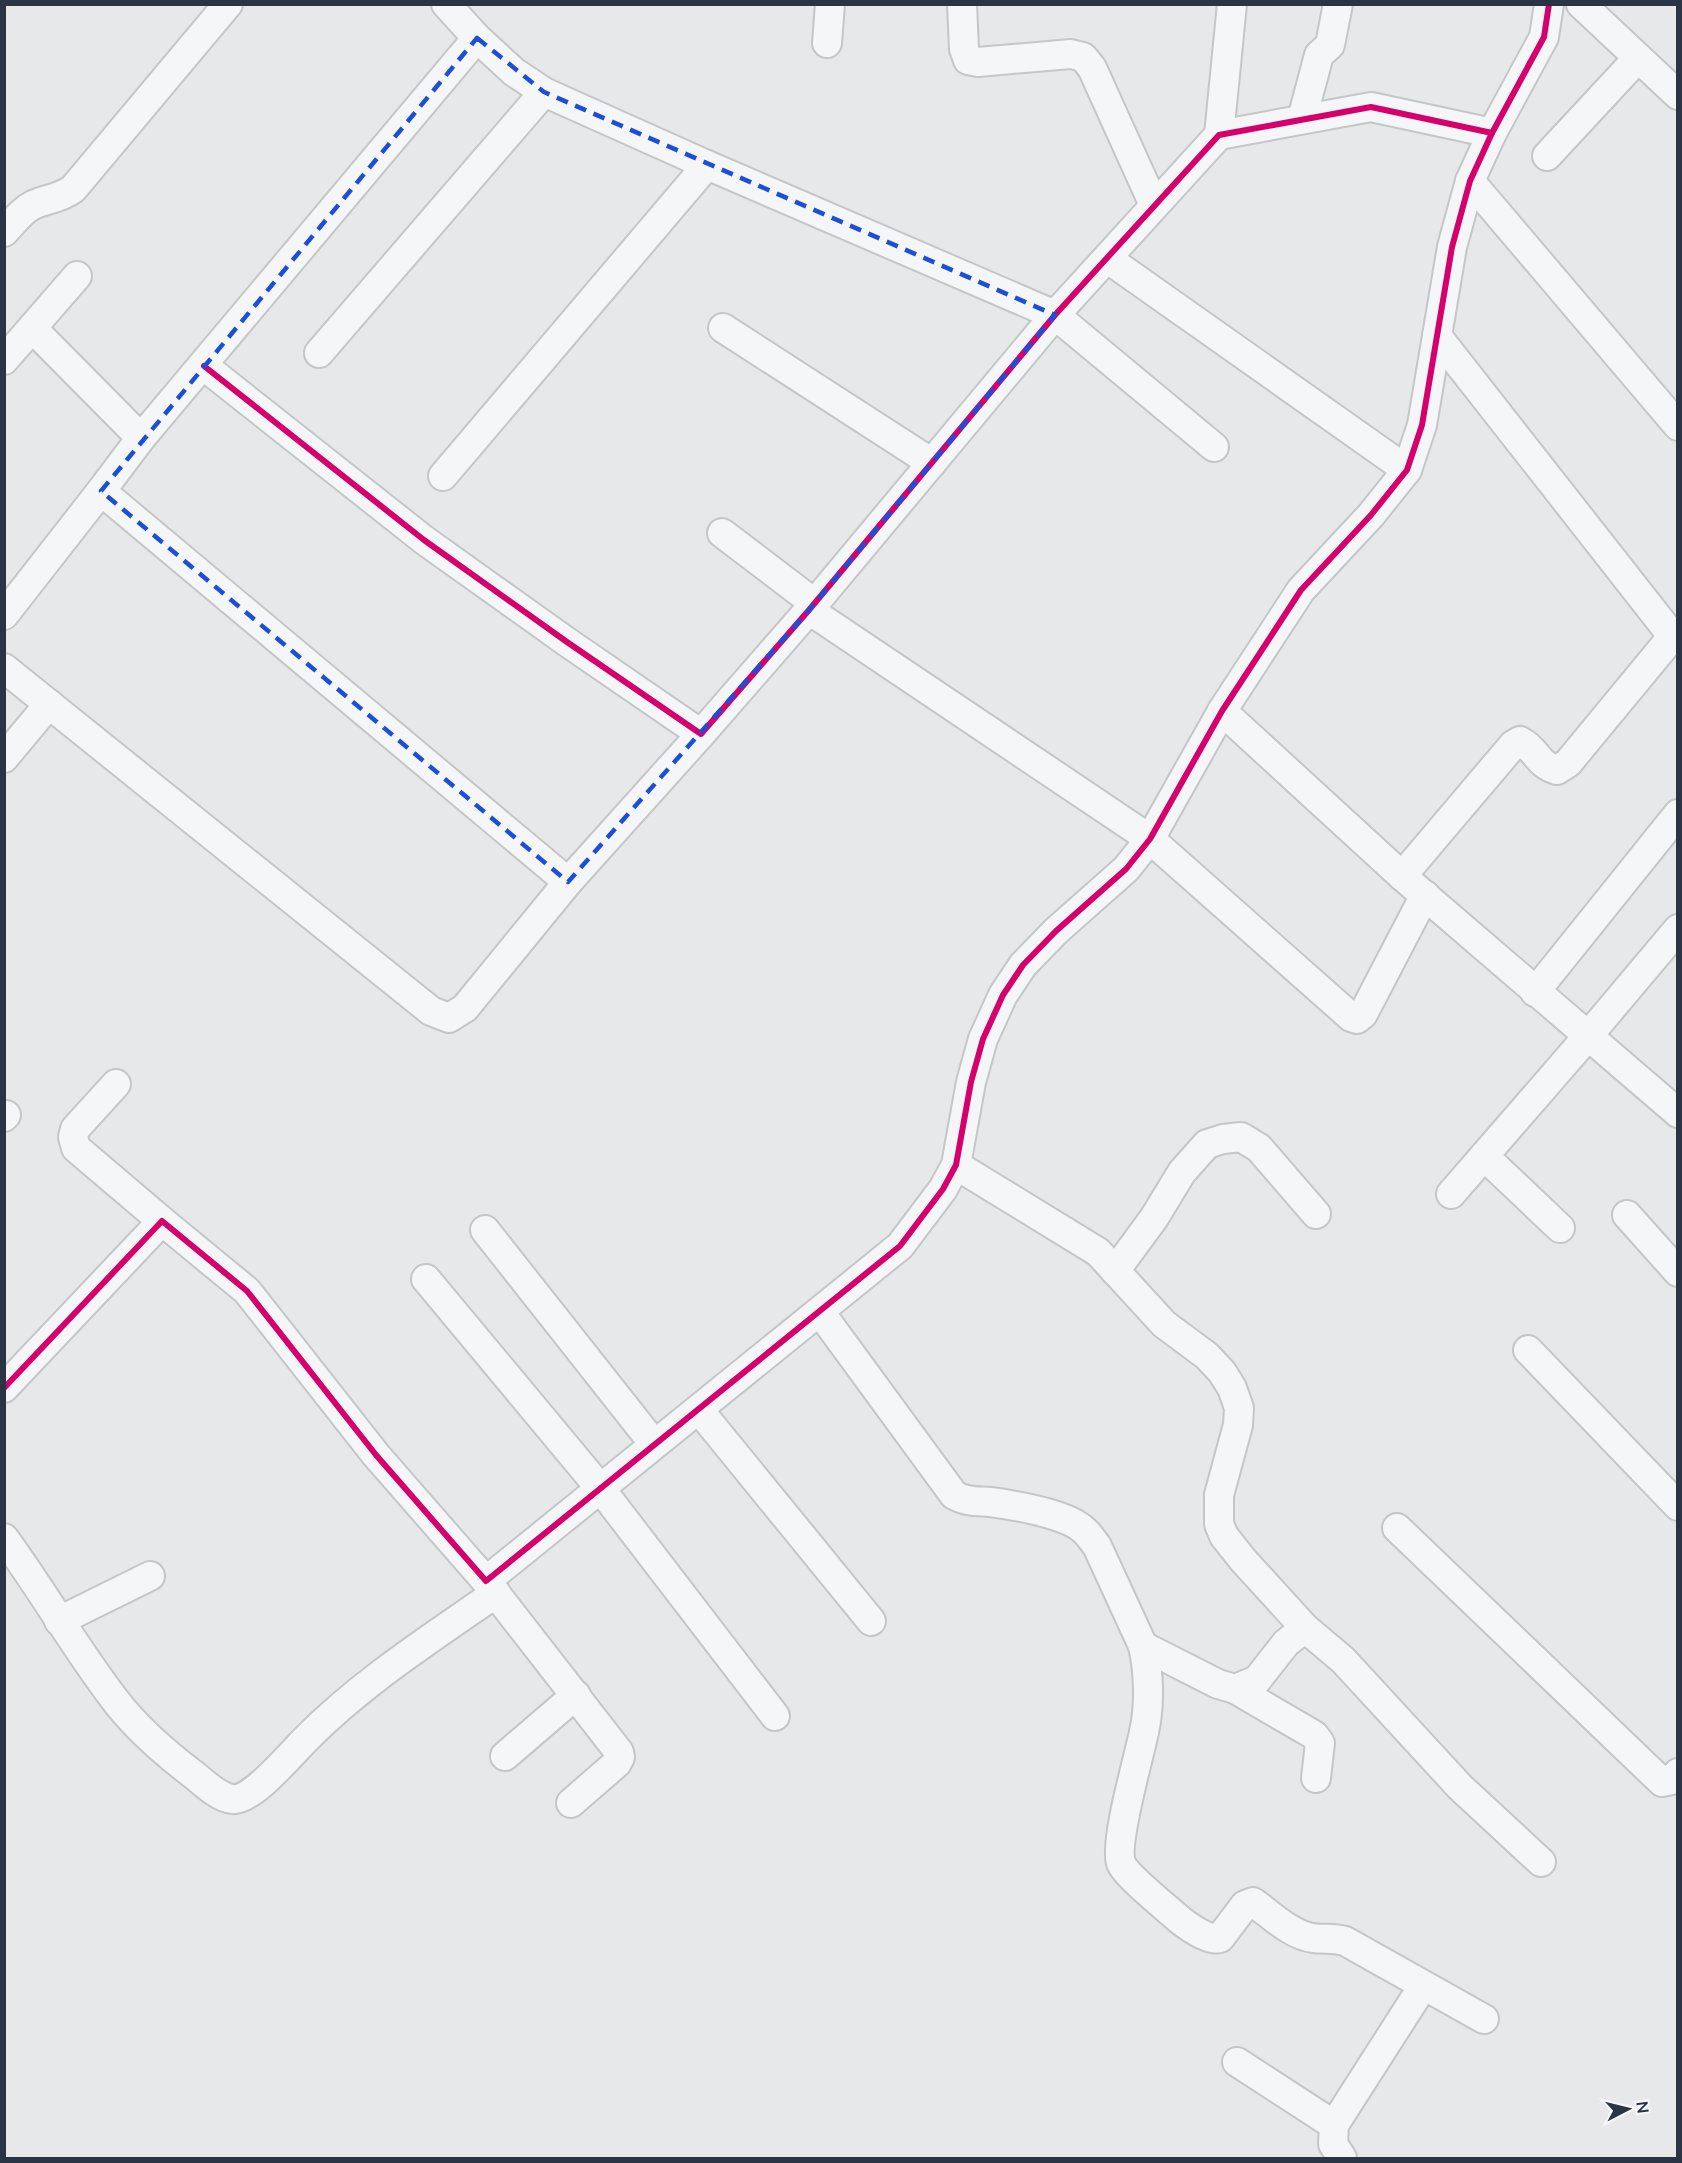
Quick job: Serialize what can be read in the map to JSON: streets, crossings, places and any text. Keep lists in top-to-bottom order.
{
  "north": "right"
}
